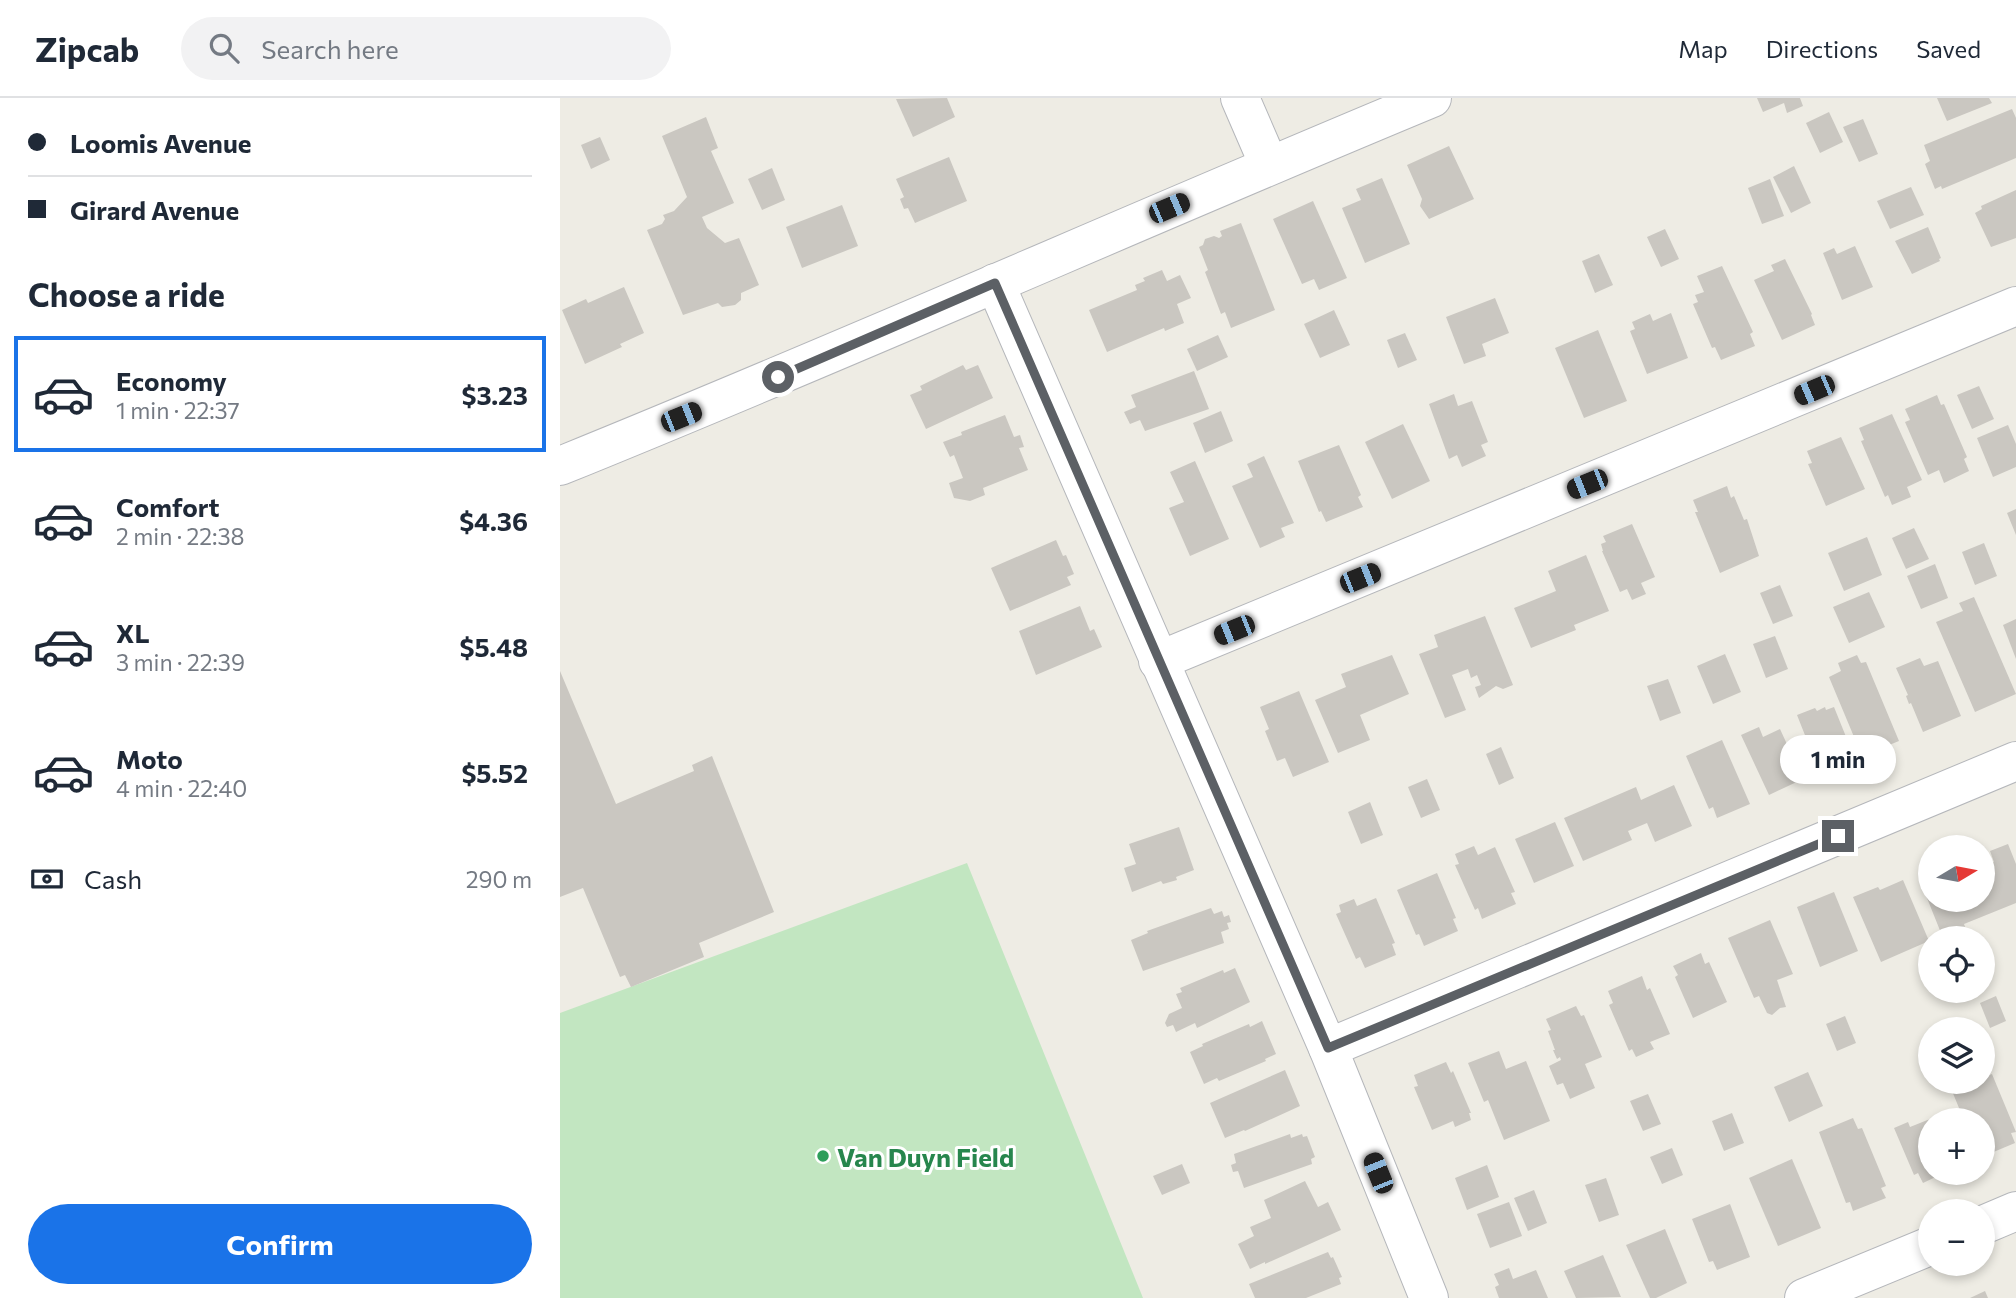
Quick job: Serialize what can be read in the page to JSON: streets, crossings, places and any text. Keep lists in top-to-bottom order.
{
  "places": ["Van Duyn Field"],
  "north": "right",
  "page": {
    "header": "Zipcab",
    "search": "Search here",
    "nav": ["Map", "Directions", "Saved"],
    "banner": ["Loomis Avenue", "Girard Avenue"],
    "heading": "Choose a ride",
    "list": [
      {
        "name": "Economy",
        "note": "1 min · 22:37",
        "value": "$3.23"
      },
      {
        "name": "Comfort",
        "note": "2 min · 22:38",
        "value": "$4.36"
      },
      {
        "name": "XL",
        "note": "3 min · 22:39",
        "value": "$5.48"
      },
      {
        "name": "Moto",
        "note": "4 min · 22:40",
        "value": "$5.52"
      }
    ],
    "bubble": "1 min",
    "map_buttons": ["+", "−"],
    "pay": ["Cash", "290 m"],
    "buttons": "Confirm"
  }
}
